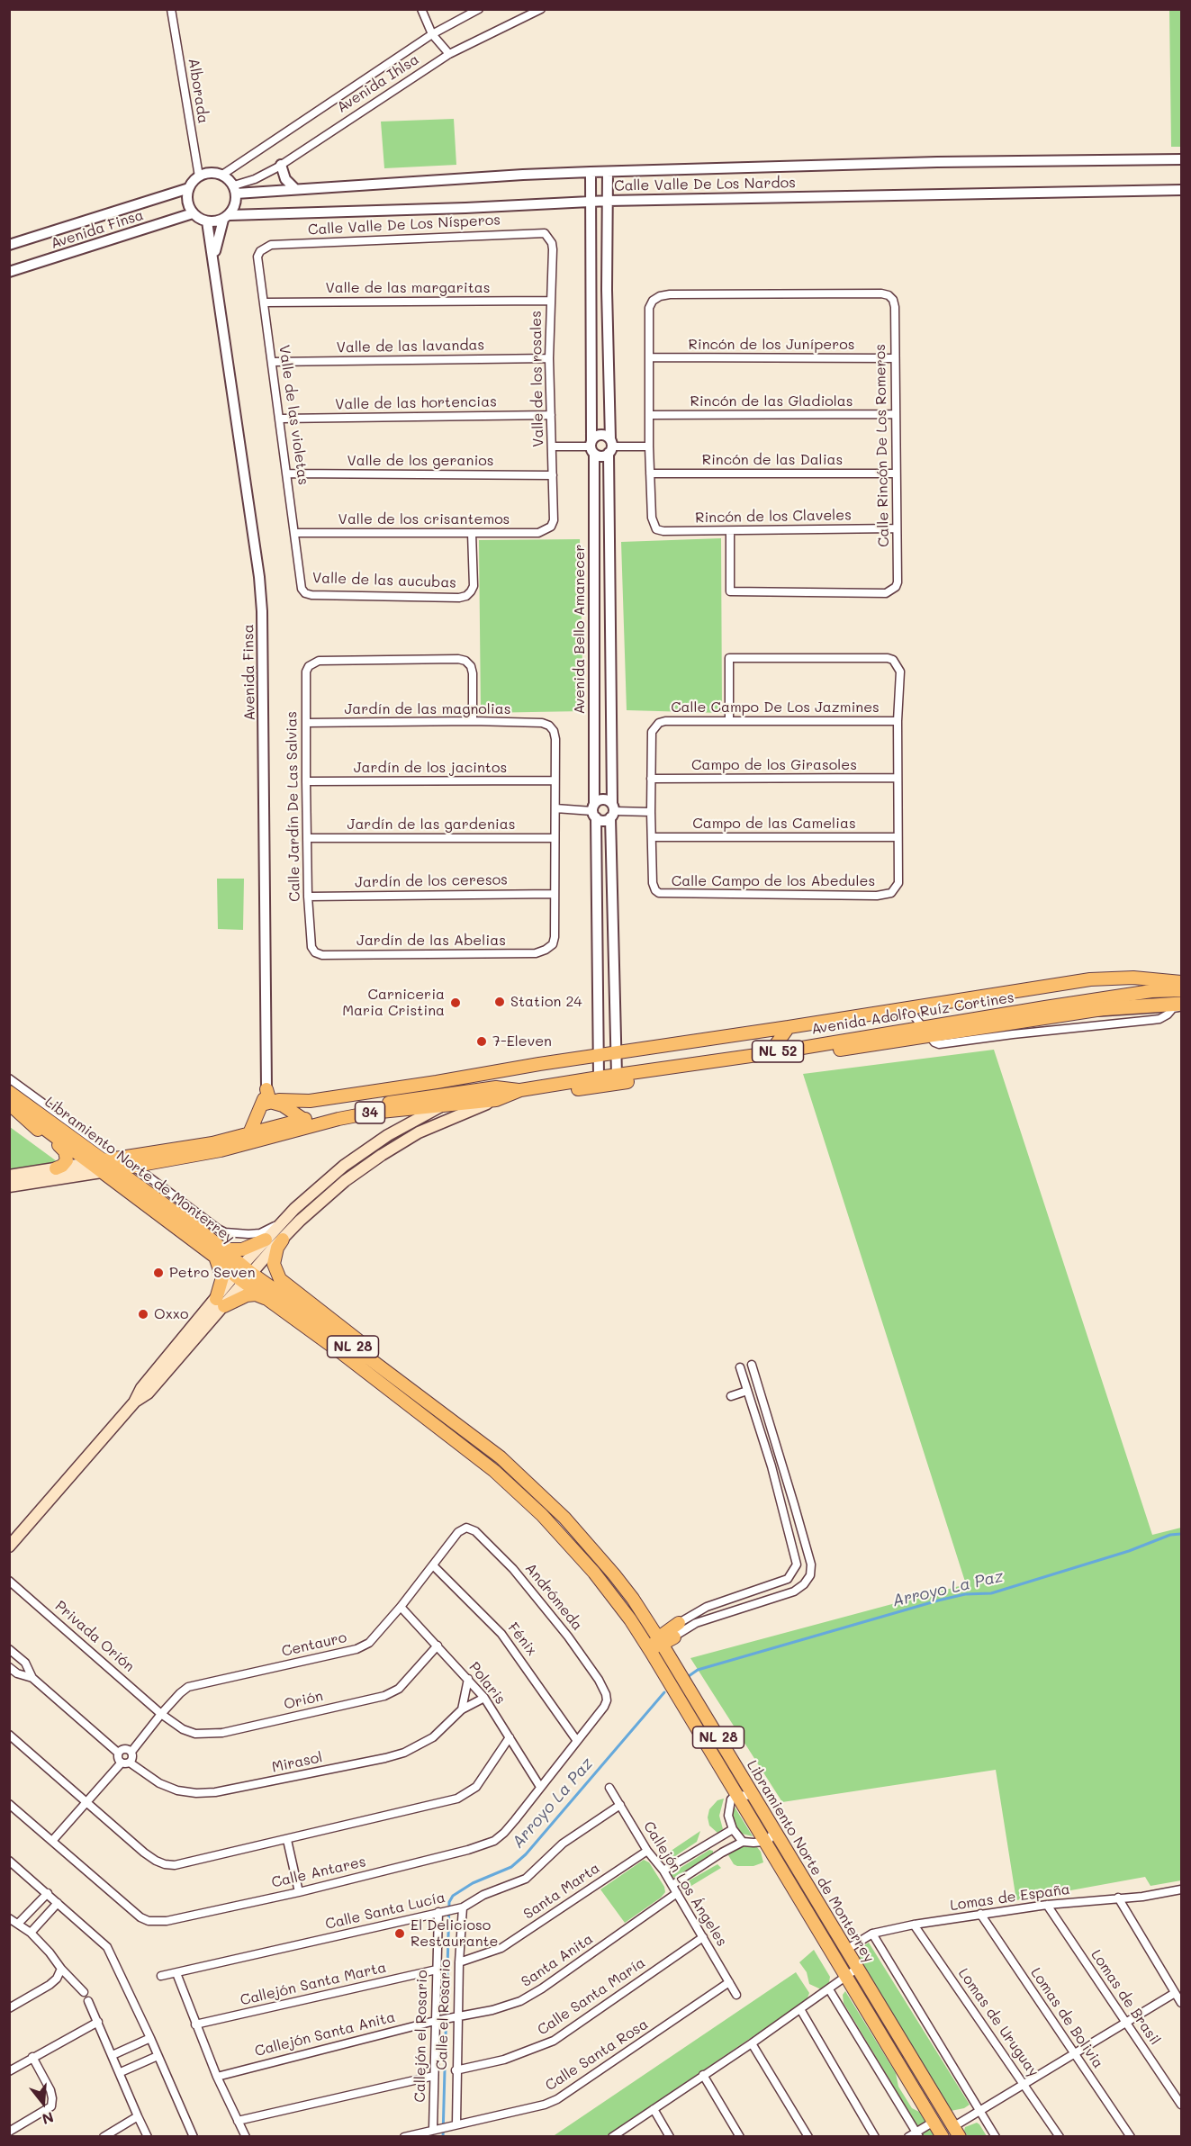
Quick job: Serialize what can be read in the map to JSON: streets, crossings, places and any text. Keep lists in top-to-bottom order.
{
  "streets": {
    "main road": [
      "Avenida Adolfo Ruíz Cortines",
      "NL 52",
      "34",
      "Libramiento Norte de Monterrey",
      "NL 28"
    ],
    "street": [
      "Avenida Ihlsa",
      "Alborada",
      "Calle Valle De Los Nardos",
      "Calle Valle De Los Nísperos",
      "Avenida Finsa",
      "Valle de las margaritas",
      "Rincón de los Juníperos",
      "Valle de las lavandas",
      "Valle de los rosales",
      "Rincón de las Gladiolas",
      "Valle de las hortencias",
      "Valle de las violetas",
      "Calle Rincón De Los Romeros",
      "Rincón de las Dalias",
      "Valle de los geranios",
      "Rincón de los Claveles",
      "Valle de los crisantemos",
      "Valle de las aucubas",
      "Avenida Bello Amanecer",
      "Calle Campo De Los Jazmines",
      "Jardín de las magnolias",
      "Campo de los Girasoles",
      "Jardín de los jacintos",
      "Calle Jardín De Las Salvias",
      "Campo de las Camelias",
      "Jardín de las gardenias",
      "Jardín de los ceresos",
      "Calle Campo de los Abedules",
      "Jardín de las Abelias",
      "Andrómeda",
      "Privada Orión",
      "Fénix",
      "Centauro",
      "Polaris",
      "Orión",
      "Mirasol",
      "Calle Antares",
      "Callejón Los Ángeles",
      "Santa Marta",
      "Lomas de España",
      "Calle Santa Lucía",
      "Santa Anita",
      "Callejón Santa Marta",
      "Calle Santa María",
      "Lomas de Brasil",
      "Calle el Rosario",
      "Lomas de Bolivia",
      "Lomas de Uruguay",
      "Callejón Santa Anita",
      "Callejón el Rosario",
      "Calle Santa Rosa"
    ]
  },
  "crossings": [
    ["Avenida Ihlsa", "Alborada"],
    ["Avenida Ihlsa", "Calle Valle De Los Nardos"],
    ["Avenida Ihlsa", "Avenida Finsa"],
    ["Alborada", "Calle Valle De Los Nardos"],
    ["Alborada", "Avenida Finsa"],
    ["Calle Valle De Los Nardos", "Avenida Finsa"],
    ["Calle Valle De Los Nardos", "Avenida Bello Amanecer"],
    ["Calle Valle De Los Nísperos", "Valle de los rosales"],
    ["Calle Valle De Los Nísperos", "Valle de las violetas"],
    ["Valle de las margaritas", "Valle de los rosales"],
    ["Valle de las margaritas", "Valle de las violetas"],
    ["Rincón de los Juníperos", "Calle Rincón De Los Romeros"],
    ["Valle de las lavandas", "Valle de los rosales"],
    ["Valle de las lavandas", "Valle de las violetas"],
    ["Valle de los rosales", "Valle de las hortencias"],
    ["Valle de los rosales", "Valle de los geranios"],
    ["Valle de los rosales", "Valle de los crisantemos"],
    ["Rincón de las Gladiolas", "Calle Rincón De Los Romeros"],
    ["Valle de las hortencias", "Valle de las violetas"],
    ["Valle de las violetas", "Valle de los geranios"],
    ["Valle de las violetas", "Valle de los crisantemos"],
    ["Valle de las violetas", "Valle de las aucubas"],
    ["Calle Rincón De Los Romeros", "Rincón de las Dalias"],
    ["Calle Rincón De Los Romeros", "Rincón de los Claveles"],
    ["Rincón de las Dalias", "Rincón de los Claveles"],
    ["Valle de los crisantemos", "Valle de las aucubas"],
    ["Avenida Bello Amanecer", "Avenida Adolfo Ruíz Cortines"],
    ["Calle Campo De Los Jazmines", "Campo de los Girasoles"],
    ["Jardín de las magnolias", "Jardín de los jacintos"],
    ["Jardín de las magnolias", "Calle Jardín De Las Salvias"],
    ["Jardín de los jacintos", "Calle Jardín De Las Salvias"],
    ["Calle Jardín De Las Salvias", "Jardín de las gardenias"],
    ["Calle Jardín De Las Salvias", "Jardín de los ceresos"],
    ["Calle Jardín De Las Salvias", "Jardín de las Abelias"],
    ["Campo de las Camelias", "Calle Campo de los Abedules"],
    ["Jardín de los ceresos", "Jardín de las Abelias"],
    ["Avenida Adolfo Ruíz Cortines", "NL 52"],
    ["Avenida Adolfo Ruíz Cortines", "Libramiento Norte de Monterrey"],
    ["NL 52", "Libramiento Norte de Monterrey"],
    ["Libramiento Norte de Monterrey", "Lomas de España"],
    ["Andrómeda", "Centauro"],
    ["Andrómeda", "Calle Antares"],
    ["Privada Orión", "Centauro"],
    ["Privada Orión", "Orión"],
    ["Fénix", "Centauro"],
    ["Fénix", "Calle Antares"],
    ["Centauro", "Polaris"],
    ["Centauro", "Orión"],
    ["Centauro", "Mirasol"],
    ["Polaris", "Orión"],
    ["Polaris", "Mirasol"],
    ["Polaris", "Calle Antares"],
    ["Callejón Los Ángeles", "Santa Marta"],
    ["Callejón Los Ángeles", "Calle Santa Lucía"],
    ["Callejón Los Ángeles", "Santa Anita"],
    ["Callejón Los Ángeles", "Calle Santa María"],
    ["Callejón Los Ángeles", "Calle Santa Rosa"],
    ["Santa Marta", "Calle el Rosario"],
    ["Lomas de España", "Lomas de Brasil"],
    ["Lomas de España", "Lomas de Bolivia"],
    ["Lomas de España", "Lomas de Uruguay"],
    ["Calle Santa Lucía", "Calle el Rosario"],
    ["Calle Santa Lucía", "Callejón el Rosario"],
    ["Santa Anita", "Calle el Rosario"],
    ["Santa Anita", "Callejón Santa Anita"],
    ["Santa Anita", "Callejón el Rosario"],
    ["Callejón Santa Marta", "Callejón el Rosario"],
    ["Calle Santa María", "Calle el Rosario"],
    ["Calle el Rosario", "Calle Santa Rosa"],
    ["Callejón Santa Anita", "Callejón el Rosario"],
    ["Callejón el Rosario", "Calle Santa Rosa"]
  ],
  "water": ["Arroyo La Paz"],
  "places": [
    "Station 24",
    "Carniceria Maria Cristina",
    "7-Eleven",
    "Petro Seven",
    "Oxxo",
    "El Delicioso Restaurante"
  ],
  "north": "bottom"
}
